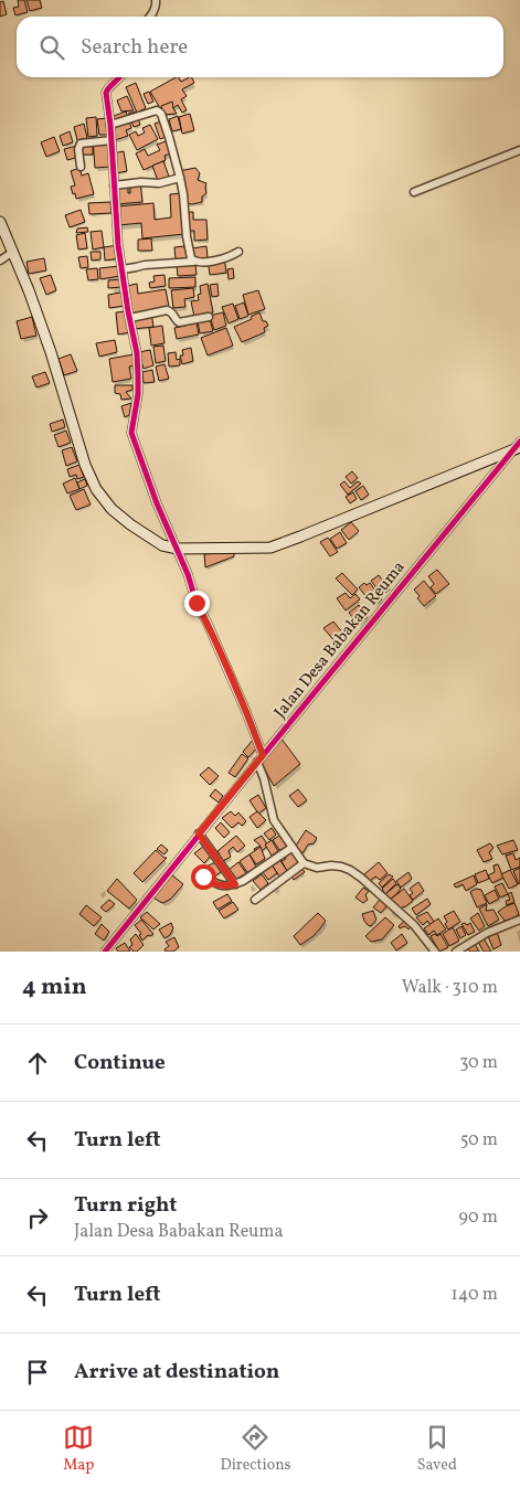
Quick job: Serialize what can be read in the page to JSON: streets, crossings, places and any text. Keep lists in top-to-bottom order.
{
  "streets": {
    "street": ["Jalan Desa Babakan Reuma"]
  },
  "page": {
    "search": "Search here",
    "heading": ["4 min", "Walk · 310 m"],
    "list": [
      ["Continue", "30 m"],
      ["Turn left", "50 m"],
      ["Turn right", "Jalan Desa Babakan Reuma", "90 m"],
      ["Turn left", "140 m"],
      "Arrive at destination"
    ],
    "nav": ["Map", "Directions", "Saved"]
  }
}
